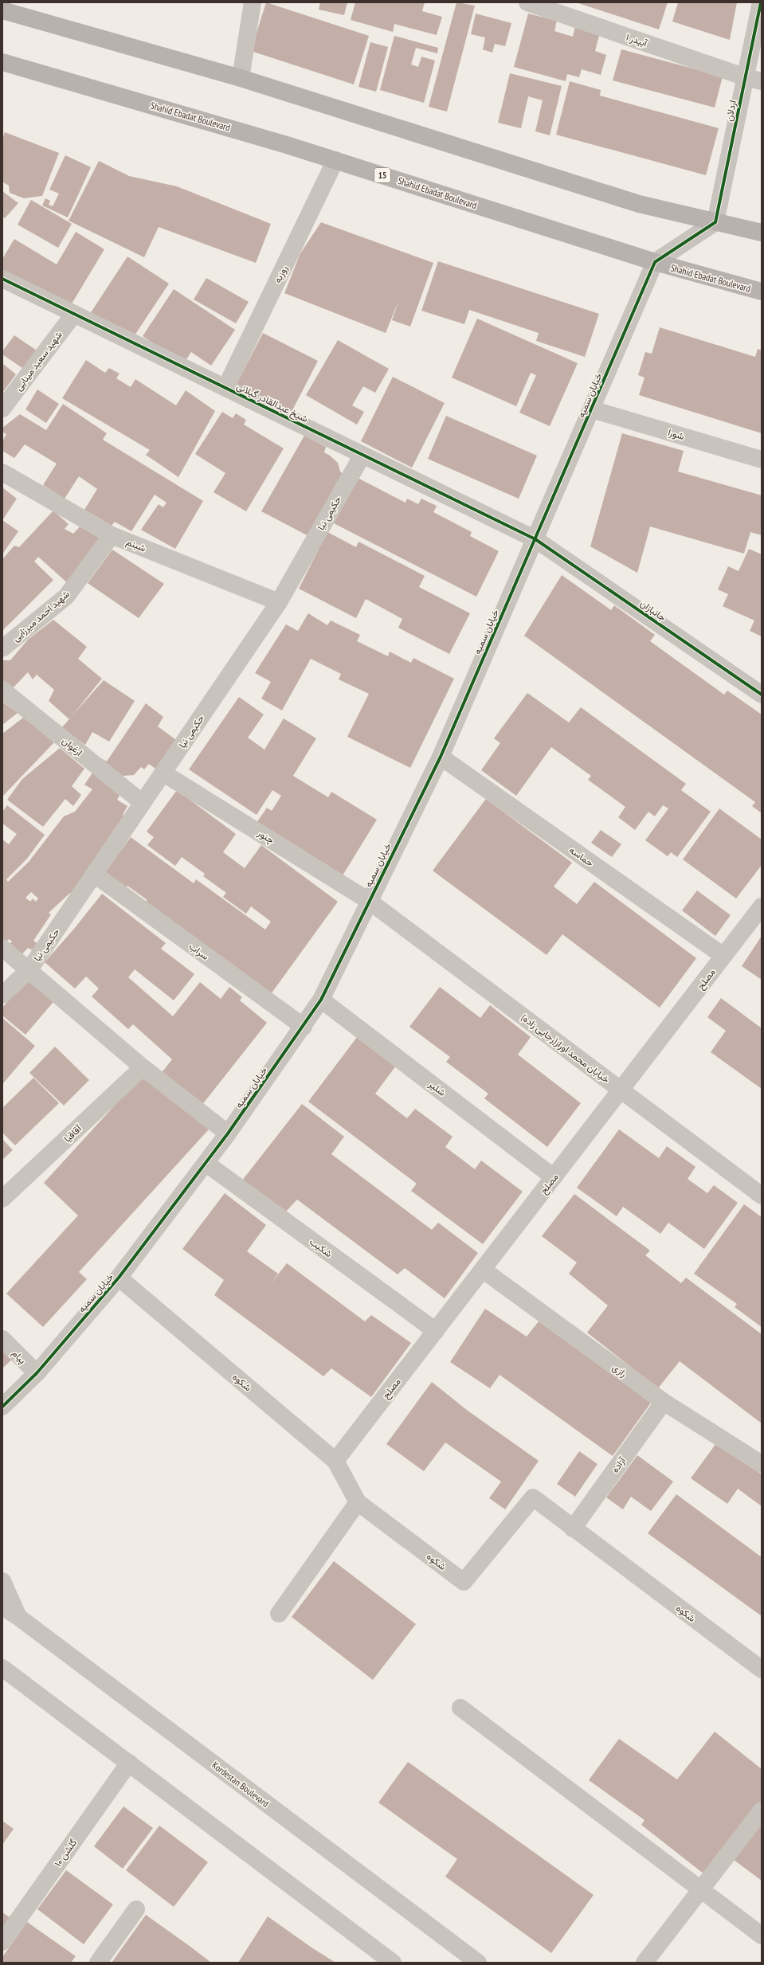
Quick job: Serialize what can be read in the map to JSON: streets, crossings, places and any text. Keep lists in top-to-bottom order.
{
  "streets": {
    "main road": ["Shahid Ebadat Boulevard", "15"],
    "street": [
      "آبیدر ۱",
      "اردلان",
      "روزبه",
      "شهید سعید مینایی",
      "خیابان سمیه",
      "شیخ عبدالقادر گیلانی",
      "شورا",
      "حکیمی نیا",
      "شبنم",
      "جانبازان",
      "شهید احمد میرزایی",
      "ارغوان",
      "چنور",
      "حماسه",
      "سراب",
      "مصلح",
      "خیابان محمد اوراز(رجایی زاده)",
      "شلیر",
      "آقاقیا",
      "شکیب",
      "پیام",
      "رازی",
      "شکوه",
      "آزاده",
      "Kordestan Boulevard",
      "گلشن ۱۰"
    ]
  },
  "crossings": [
    ["آبیدر ۱", "اردلان"],
    ["Shahid Ebadat Boulevard", "روزبه"],
    ["Shahid Ebadat Boulevard", "خیابان سمیه"],
    ["روزبه", "شیخ عبدالقادر گیلانی"],
    ["شهید سعید مینایی", "شیخ عبدالقادر گیلانی"],
    ["خیابان سمیه", "شیخ عبدالقادر گیلانی"],
    ["خیابان سمیه", "شورا"],
    ["خیابان سمیه", "جانبازان"],
    ["خیابان سمیه", "چنور"],
    ["خیابان سمیه", "حماسه"],
    ["خیابان سمیه", "سراب"],
    ["خیابان سمیه", "خیابان محمد اوراز(رجایی زاده)"],
    ["خیابان سمیه", "شلیر"],
    ["خیابان سمیه", "شکیب"],
    ["خیابان سمیه", "پیام"],
    ["خیابان سمیه", "شکوه"],
    ["شیخ عبدالقادر گیلانی", "حکیمی نیا"],
    ["شیخ عبدالقادر گیلانی", "جانبازان"],
    ["حکیمی نیا", "شبنم"],
    ["حکیمی نیا", "ارغوان"],
    ["حکیمی نیا", "چنور"],
    ["حکیمی نیا", "سراب"],
    ["شبنم", "شهید احمد میرزایی"],
    ["چنور", "خیابان محمد اوراز(رجایی زاده)"],
    ["حماسه", "مصلح"],
    ["مصلح", "خیابان محمد اوراز(رجایی زاده)"],
    ["مصلح", "شلیر"],
    ["مصلح", "شکیب"],
    ["مصلح", "رازی"],
    ["مصلح", "شکوه"],
    ["رازی", "آزاده"],
    ["شکوه", "آزاده"]
  ]
}
